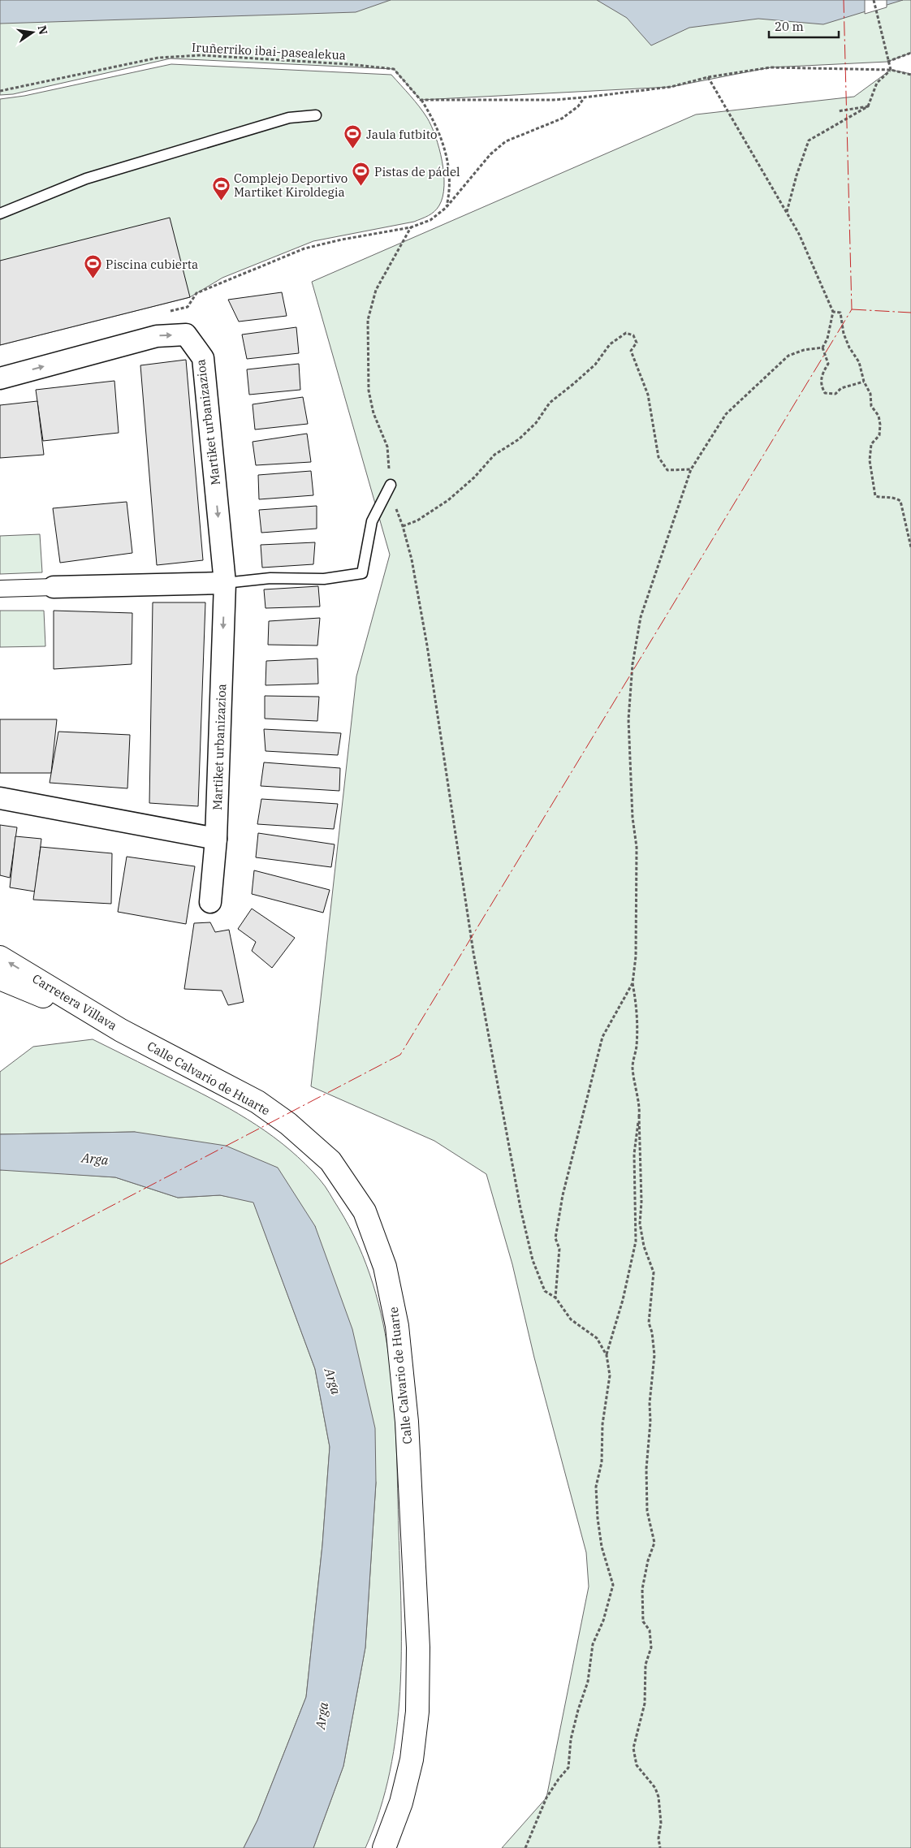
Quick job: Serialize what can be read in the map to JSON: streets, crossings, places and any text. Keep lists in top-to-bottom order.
{
  "streets": {
    "main road": ["Carretera Villava", "Calle Calvario de Huarte"],
    "street": ["Martiket urbanizazioa"],
    "path": ["Iruñerriko ibai-pasealekua"]
  },
  "crossings": [
    ["Carretera Villava", "Calle Calvario de Huarte"]
  ],
  "water": ["Arga"],
  "places": {
    "sports": [
      "Jaula futbito",
      "Pistas de pádel",
      "Complejo Deportivo Martiket Kiroldegia",
      "Piscina cubierta"
    ]
  },
  "scale_bar": "20 m",
  "north": "right"
}
